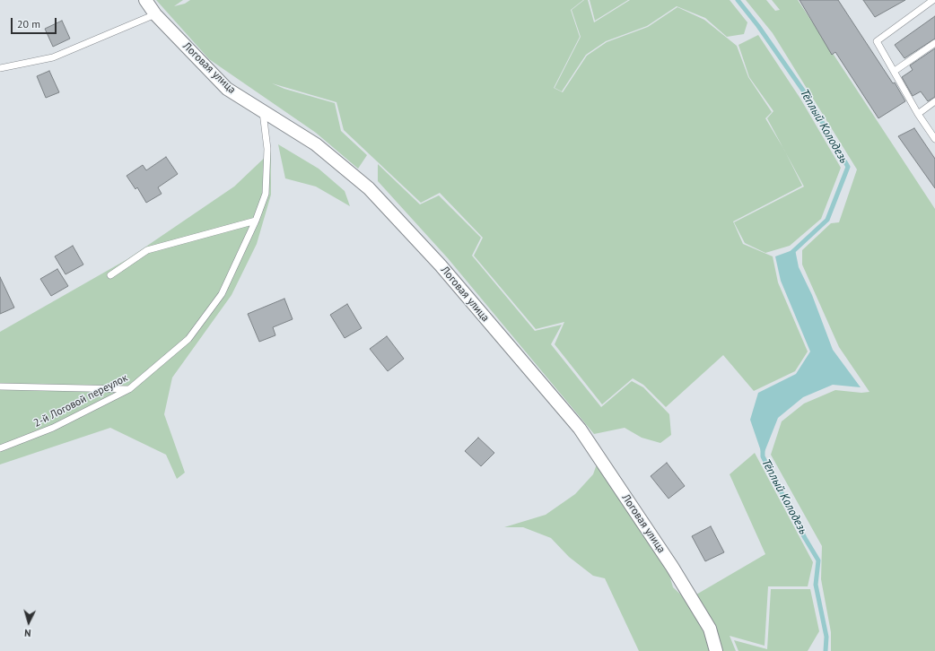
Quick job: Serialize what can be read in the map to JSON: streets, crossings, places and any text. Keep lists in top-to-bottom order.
{
  "streets": {
    "street": ["Логовая улица"],
    "lane": ["2-й Логовой переулок"]
  },
  "crossings": [
    ["Логовая улица", "2-й Логовой переулок"]
  ],
  "water": ["Тёплый Колодезь"],
  "scale_bar": "20 m",
  "north": "bottom"
}
